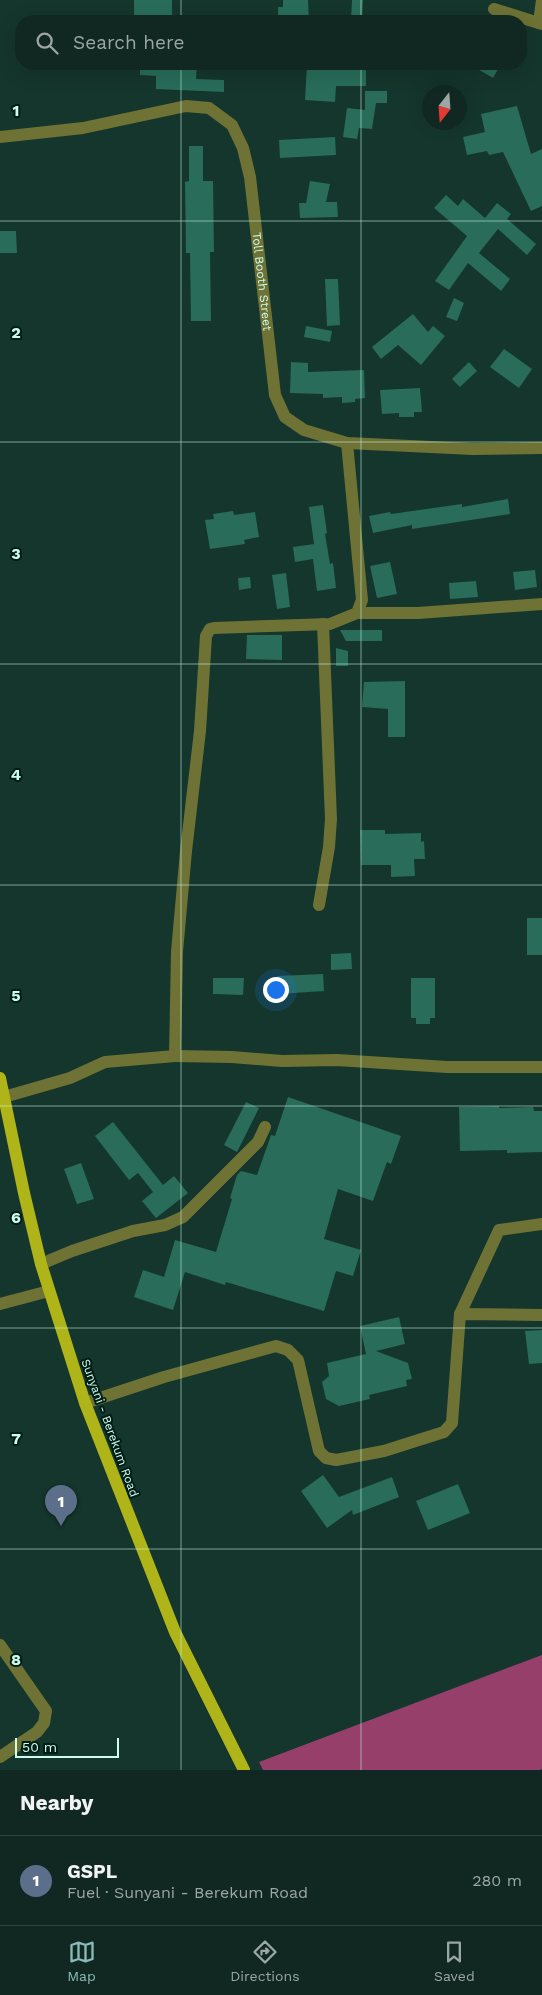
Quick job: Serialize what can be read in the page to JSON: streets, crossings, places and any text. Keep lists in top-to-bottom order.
{
  "streets": {
    "main road": ["Sunyani - Berekum Road"],
    "street": ["Toll Booth Street"]
  },
  "scale_bar": "50 m",
  "north": "bottom",
  "page": {
    "search": "Search here",
    "pins": "1",
    "scale": "50 m",
    "heading": "Nearby",
    "list": [
      {
        "mark": "1",
        "name": "GSPL",
        "note": "Fuel · Sunyani - Berekum Road",
        "value": "280 m"
      }
    ],
    "nav": ["Map", "Directions", "Saved"]
  },
  "grid": {
    "rows": [
      "1",
      "2",
      "3",
      "4",
      "5",
      "6",
      "7",
      "8"
    ]
  }
}
